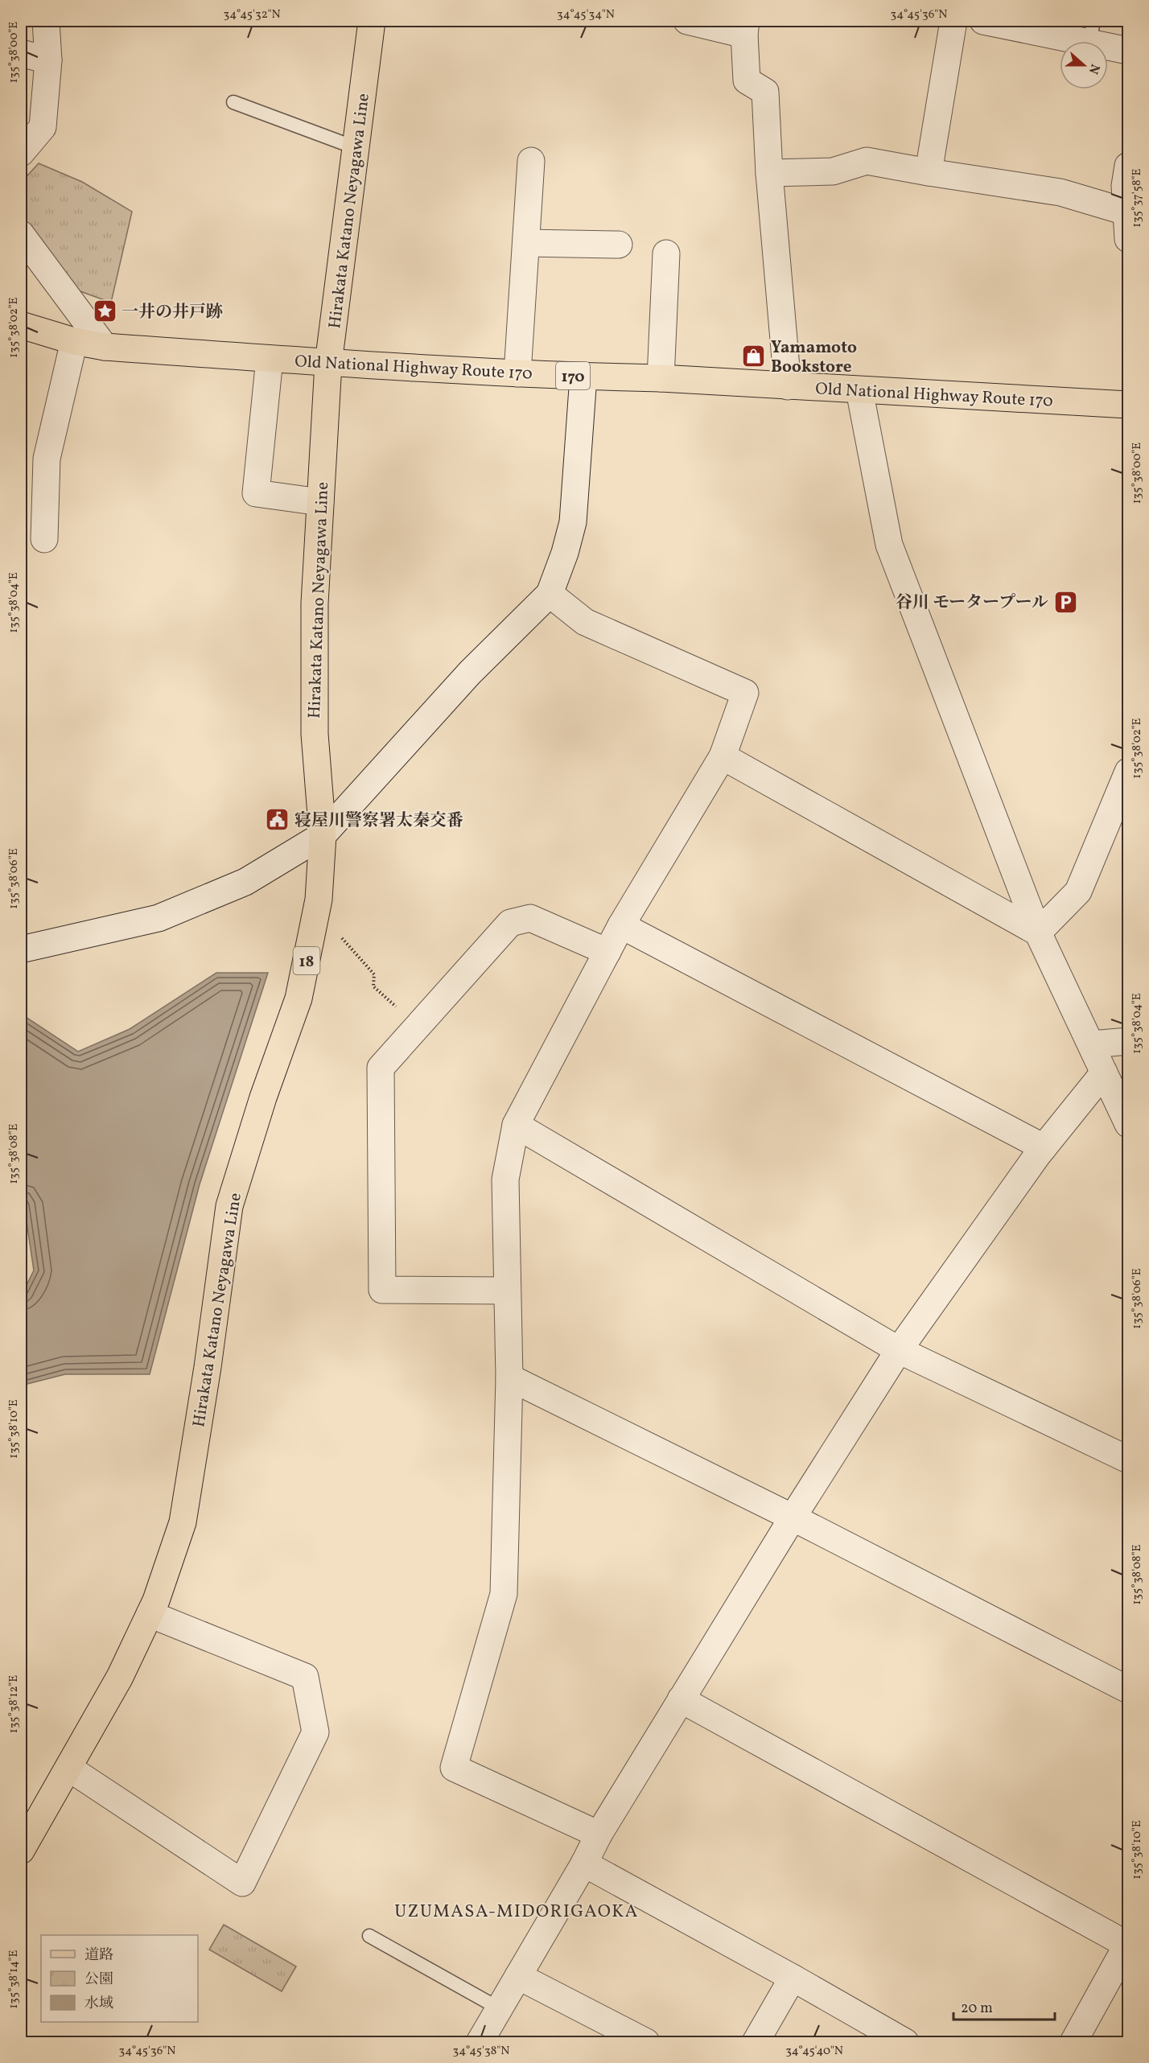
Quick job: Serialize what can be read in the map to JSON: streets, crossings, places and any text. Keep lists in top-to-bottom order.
{
  "streets": {
    "main road": [
      "Hirakata Katano Neyagawa Line",
      "Old National Highway Route 170",
      "170",
      "18"
    ]
  },
  "crossings": [
    ["Hirakata Katano Neyagawa Line", "Old National Highway Route 170"]
  ],
  "districts": ["UZUMASA-MIDORIGAOKA"],
  "places": {
    "place": ["一井の井戸跡"],
    "shop": ["Yamamoto Bookstore"],
    "parking": ["谷川 モータープール"],
    "public building": ["寝屋川警察署太秦交番"]
  },
  "legend": ["道路", "公園", "水域"],
  "scale_bar": "20 m",
  "north": "right",
  "coordinates": [
    "34°45'32\"N",
    "34°45'34\"N",
    "34°45'36\"N",
    "135°38'00\"E",
    "135°37'58\"E",
    "135°38'02\"E",
    "135°38'04\"E",
    "135°38'06\"E",
    "135°38'08\"E",
    "135°38'10\"E",
    "135°38'12\"E",
    "135°38'14\"E",
    "34°45'38\"N",
    "34°45'40\"N"
  ]
}
